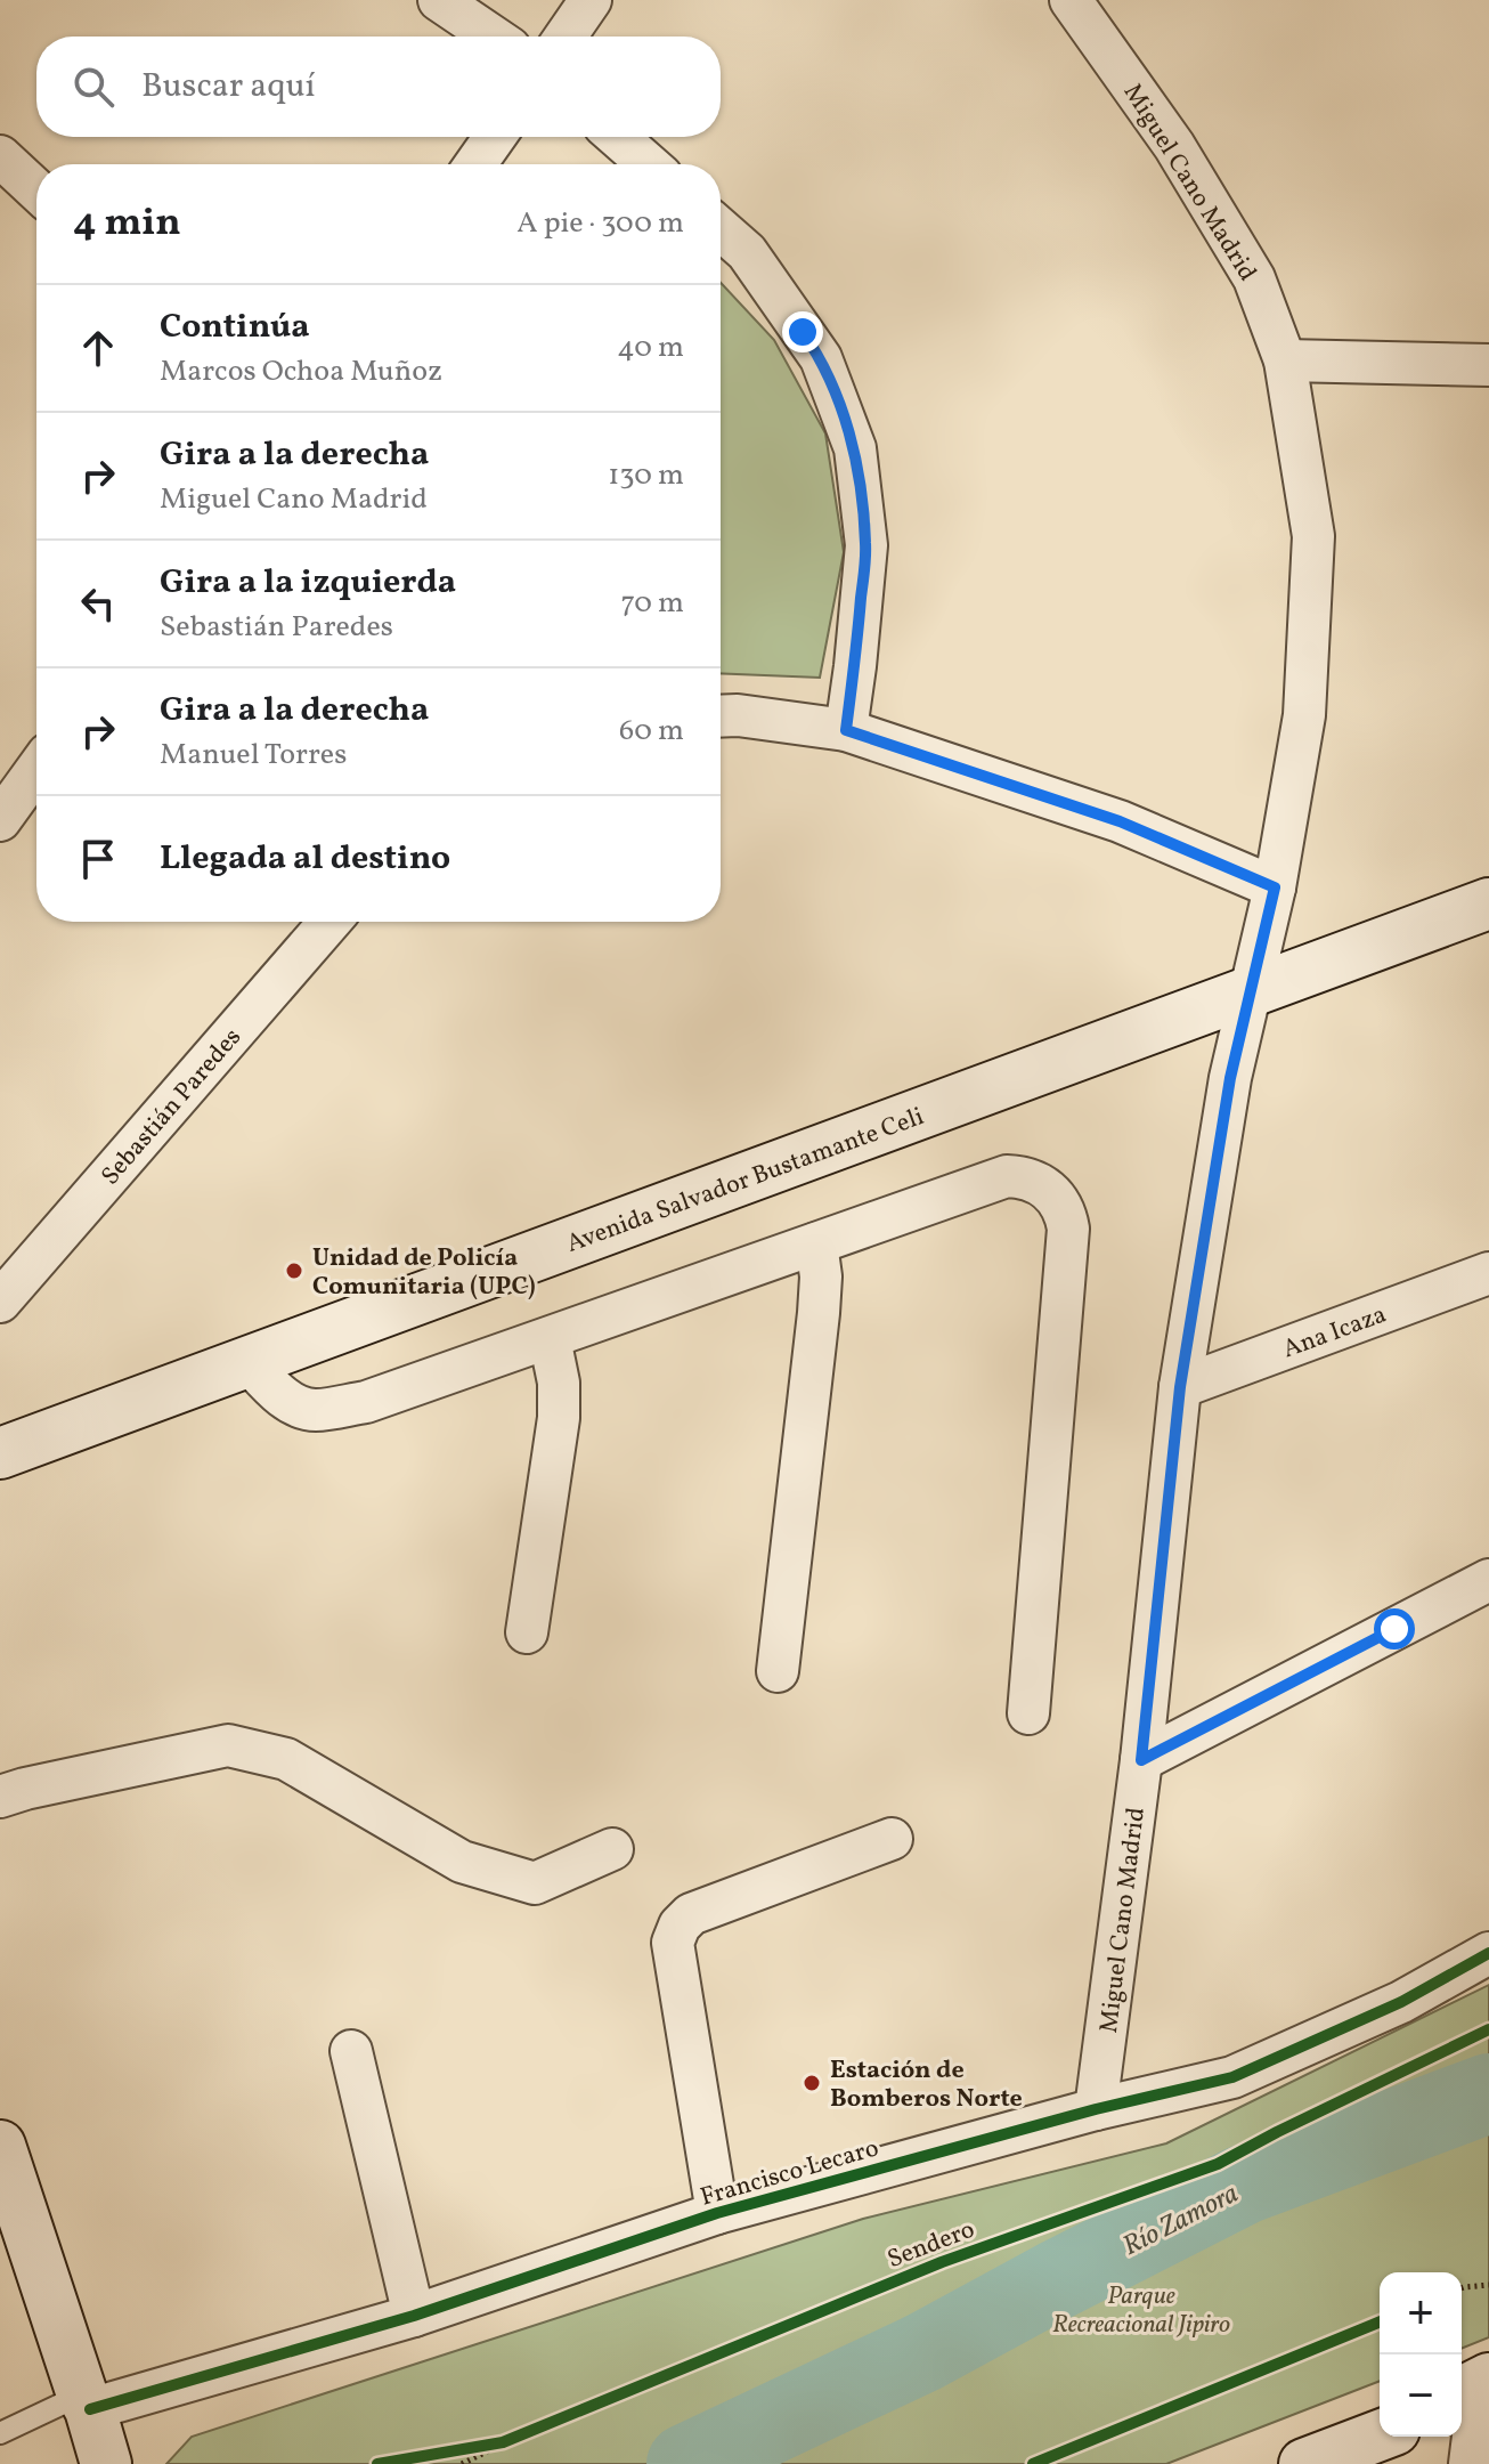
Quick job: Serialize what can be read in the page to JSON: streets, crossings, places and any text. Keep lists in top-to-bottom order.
{
  "streets": {
    "main road": ["Avenida Salvador Bustamante Celi"],
    "street": [
      "Miguel Cano Madrid",
      "Sebastián Paredes",
      "Ana Icaza",
      "Francisco Lecaro"
    ],
    "cycle path": ["Sendero"]
  },
  "crossings": [
    ["Miguel Cano Madrid", "Avenida Salvador Bustamante Celi"],
    ["Miguel Cano Madrid", "Ana Icaza"],
    ["Miguel Cano Madrid", "Francisco Lecaro"]
  ],
  "water": ["Río Zamora"],
  "parks": ["Parque Recreacional Jipiro"],
  "places": ["Unidad de Policía Comunitaria (UPC)", "Estación de Bomberos Norte"],
  "page": {
    "search": "Buscar aquí",
    "heading": ["4 min", "A pie · 300 m"],
    "list": [
      ["Continúa", "Marcos Ochoa Muñoz", "40 m"],
      ["Gira a la derecha", "Miguel Cano Madrid", "130 m"],
      ["Gira a la izquierda", "Sebastián Paredes", "70 m"],
      ["Gira a la derecha", "Manuel Torres", "60 m"],
      "Llegada al destino"
    ],
    "map_buttons": ["+", "−"]
  }
}
